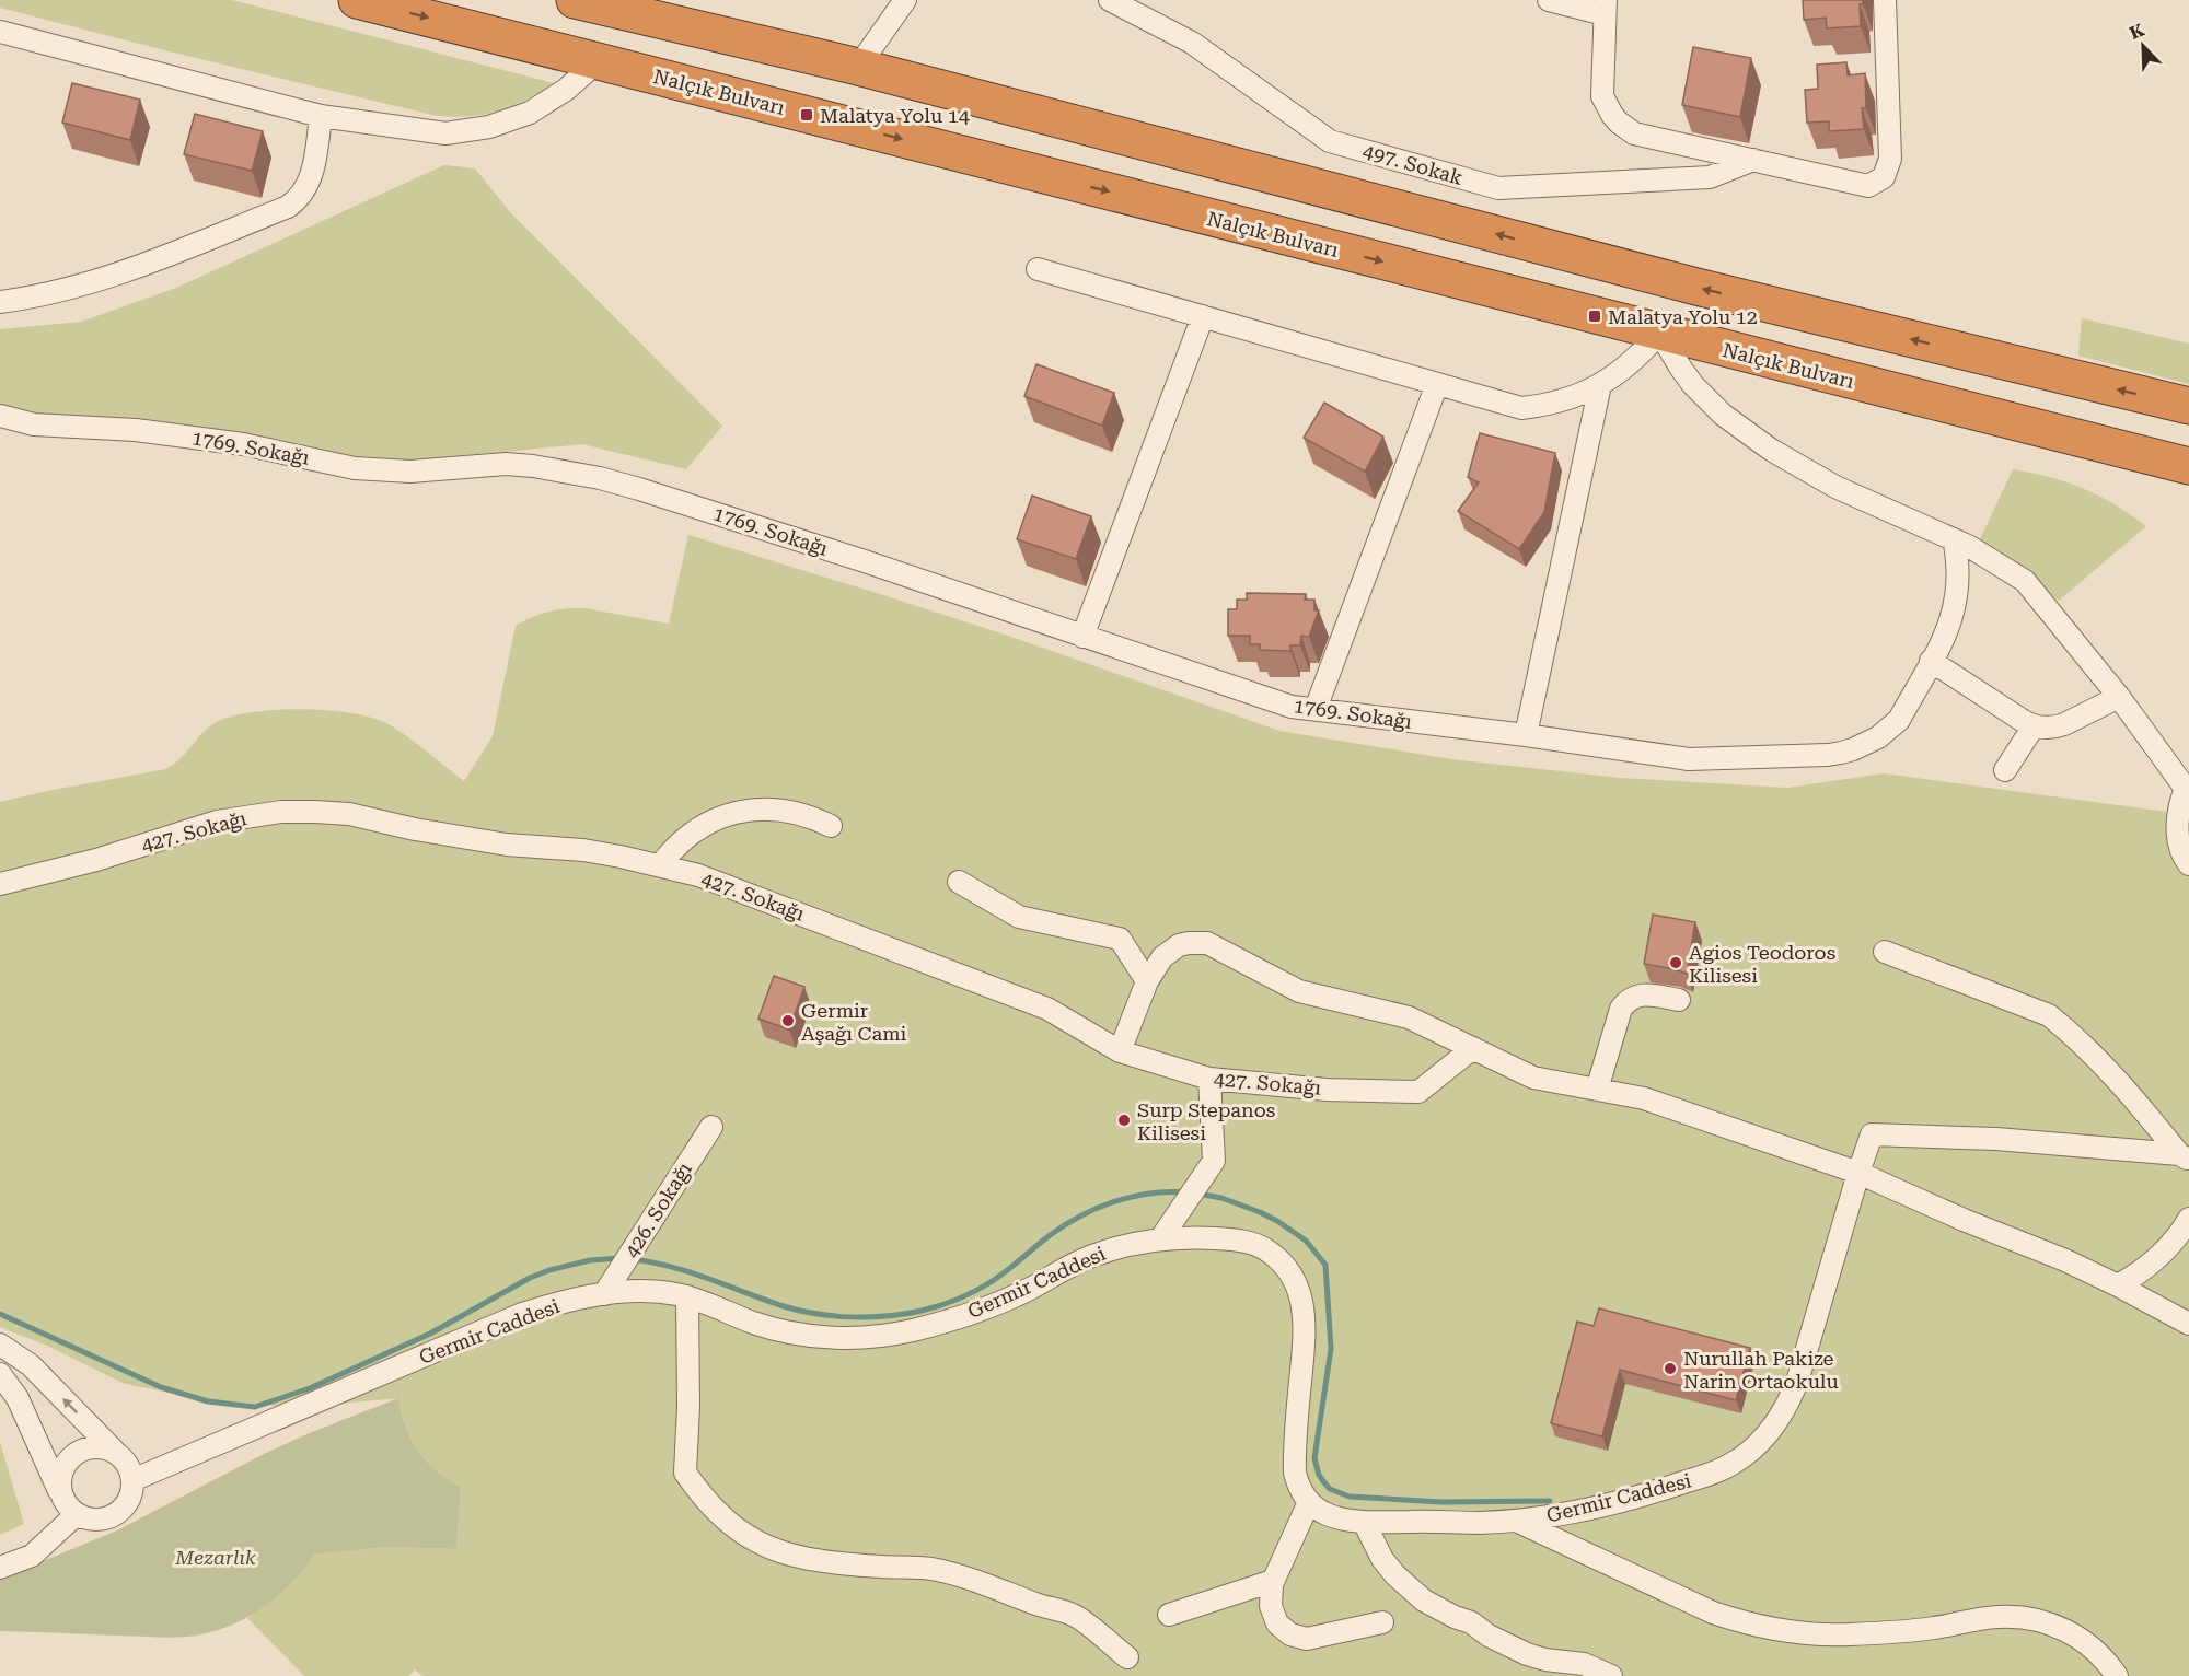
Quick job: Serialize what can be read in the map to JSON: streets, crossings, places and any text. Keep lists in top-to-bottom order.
{
  "streets": {
    "highway": ["Nalçık Bulvarı"],
    "street": [
      "497. Sokak",
      "1769. Sokağı",
      "427. Sokağı",
      "426. Sokağı",
      "Germir Caddesi"
    ]
  },
  "crossings": [
    ["426. Sokağı", "Germir Caddesi"]
  ],
  "parks": ["Mezarlık"],
  "places": {
    "transit": ["Malatya Yolu 14", "Malatya Yolu 12"],
    "other": [
      "Agios Teodoros Kilisesi",
      "Germir Aşağı Cami",
      "Surp Stepanos Kilisesi",
      "Nurullah Pakize Narin Ortaokulu"
    ]
  },
  "north": "top left"
}
